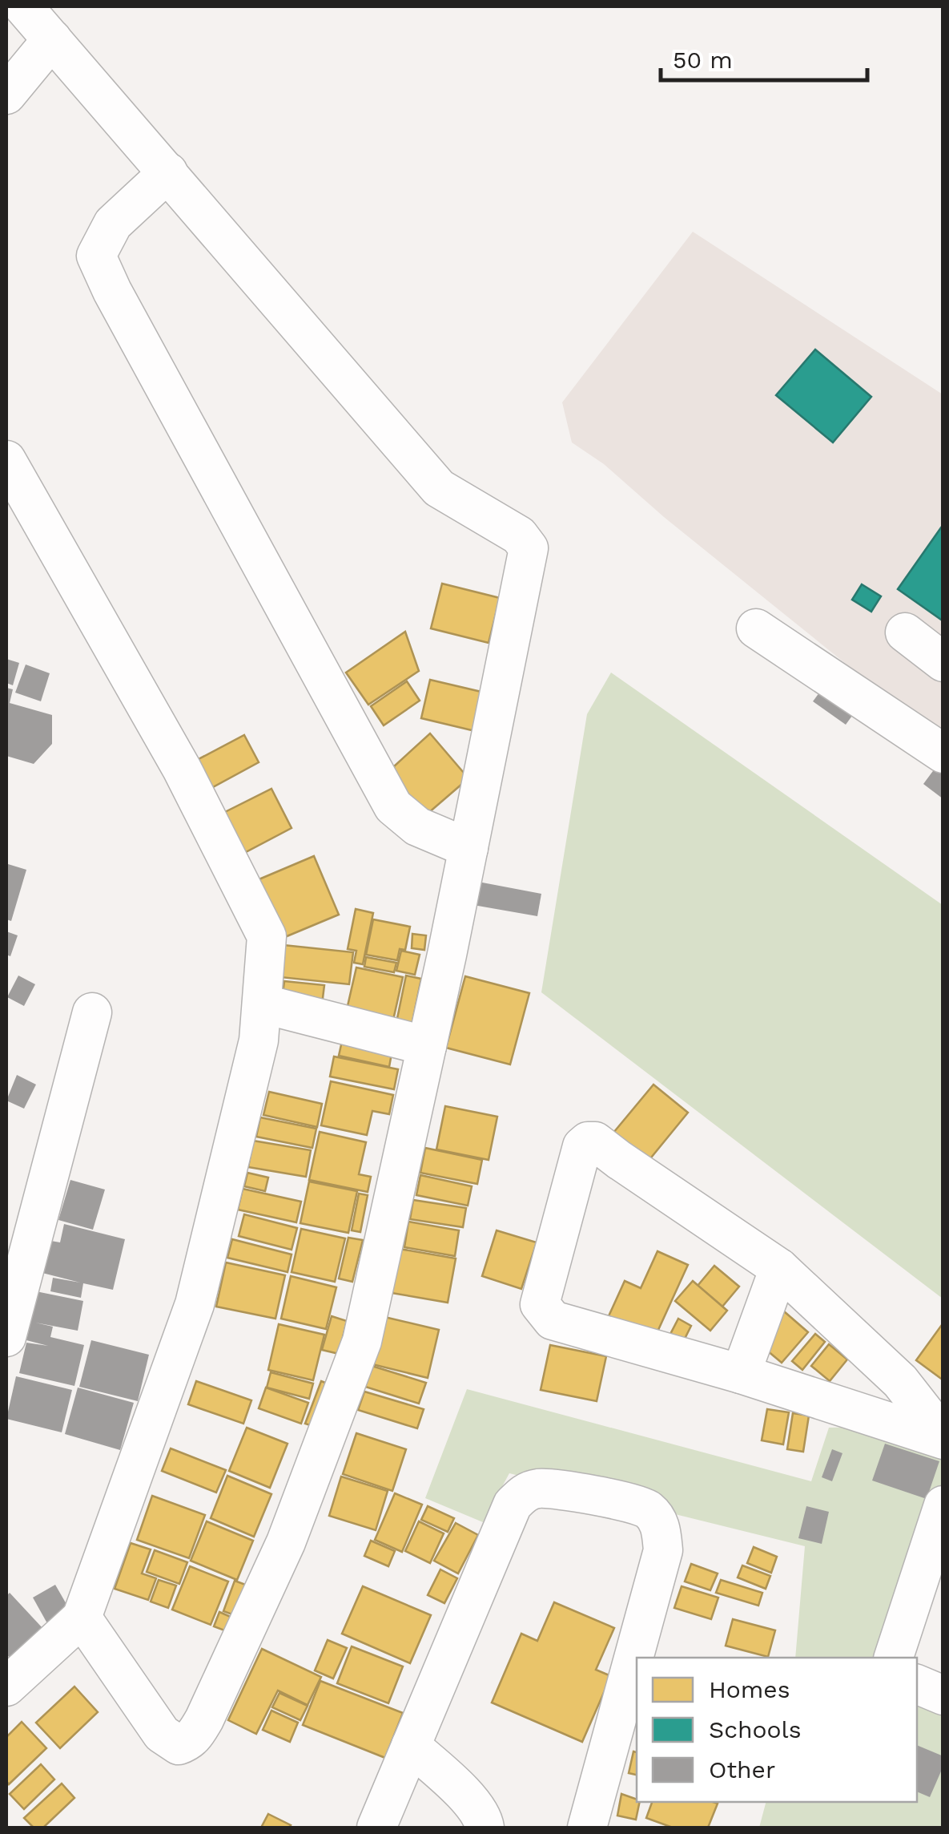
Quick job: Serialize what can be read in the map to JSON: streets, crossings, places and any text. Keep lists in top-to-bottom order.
{
  "legend": ["Homes", "Schools", "Other"],
  "scale_bar": "50 m"
}
